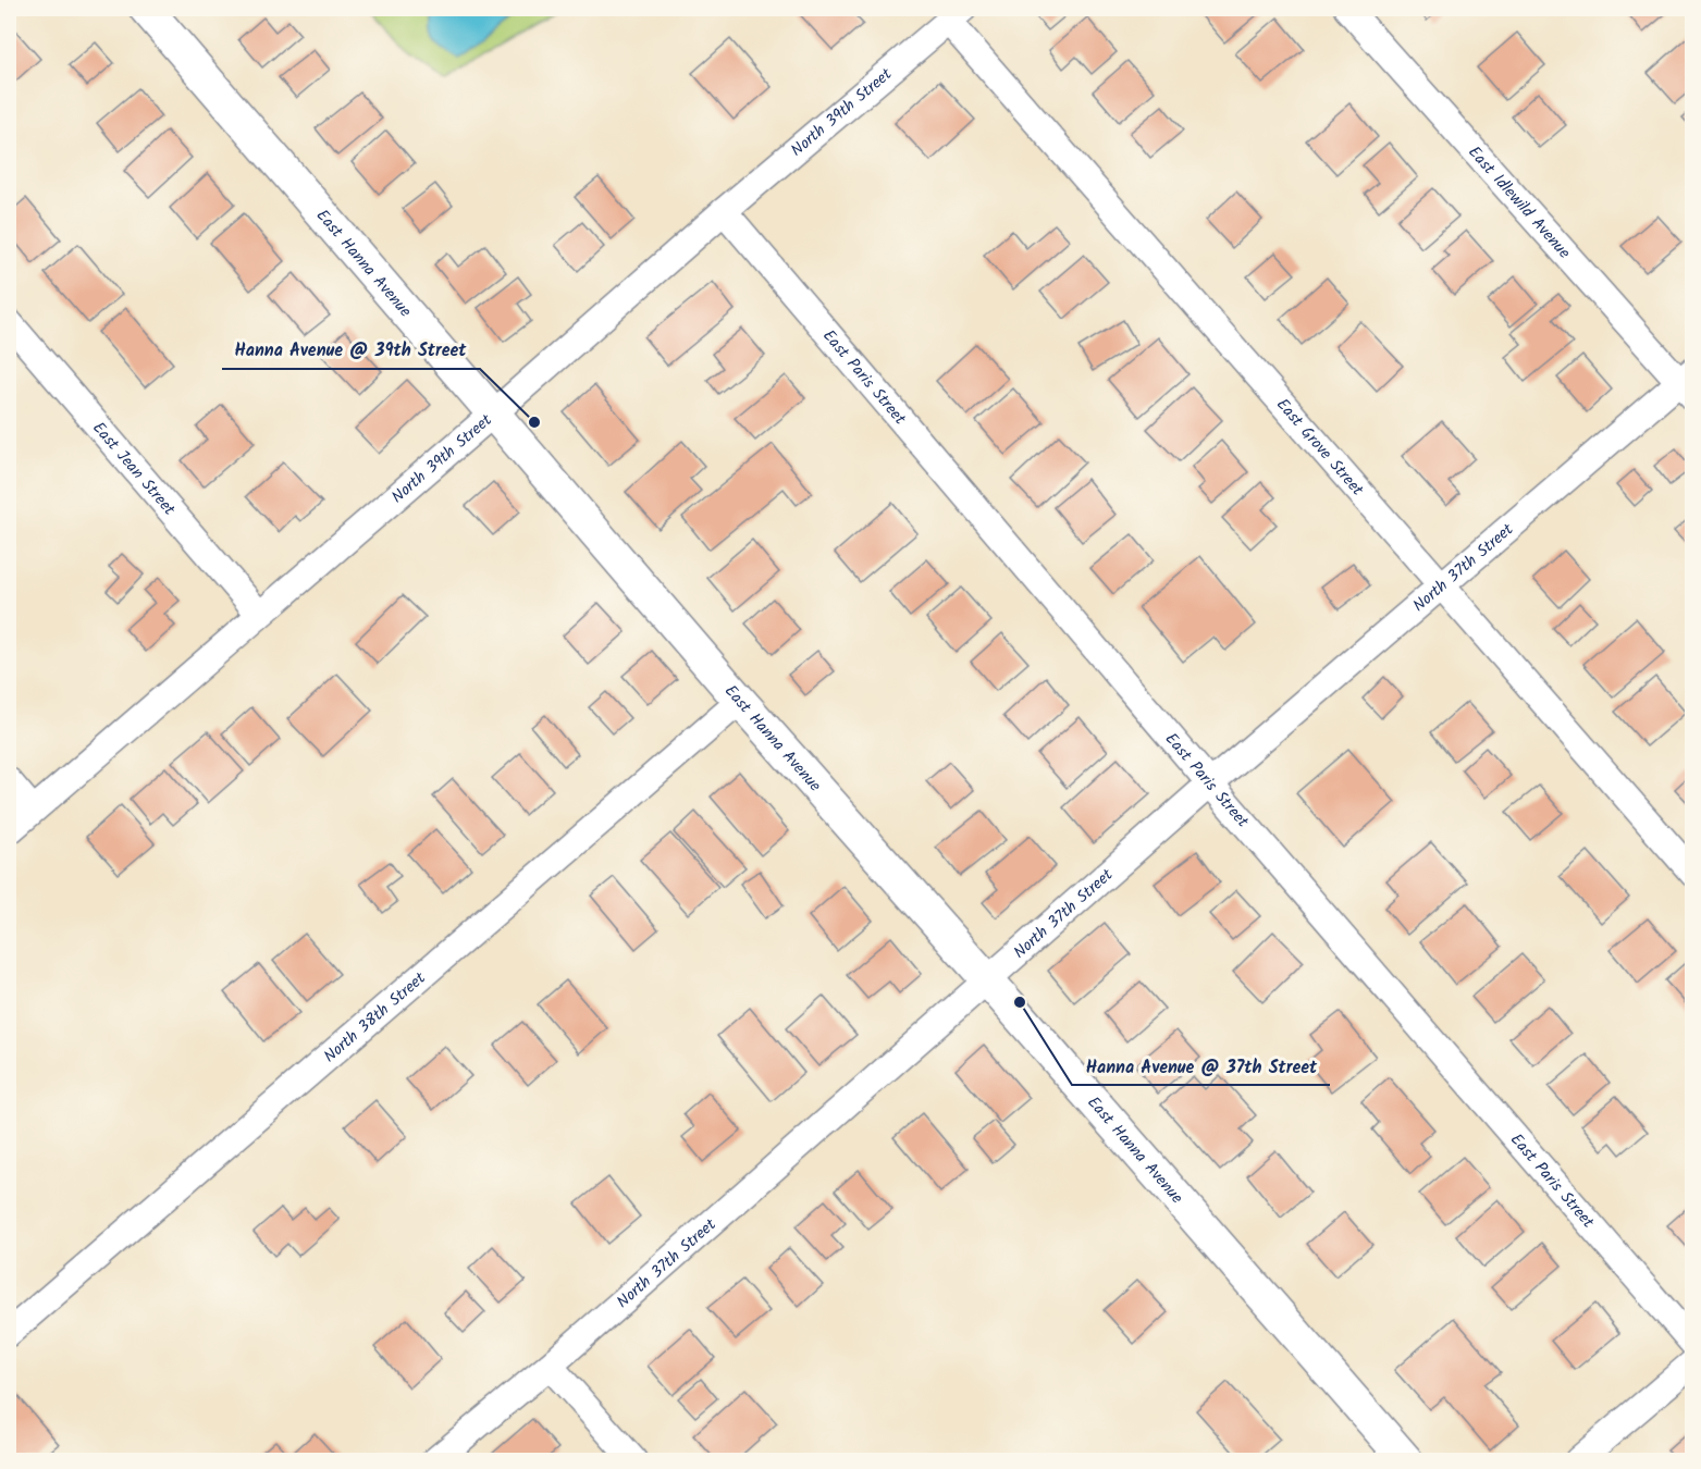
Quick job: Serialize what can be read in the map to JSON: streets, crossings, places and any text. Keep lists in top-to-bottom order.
{
  "streets": {
    "street": [
      "North 39th Street",
      "East Idlewild Avenue",
      "East Hanna Avenue",
      "East Paris Street",
      "East Grove Street",
      "East Jean Street",
      "North 37th Street",
      "North 38th Street"
    ]
  },
  "crossings": [
    ["North 39th Street", "East Hanna Avenue"],
    ["North 39th Street", "East Paris Street"],
    ["North 39th Street", "East Grove Street"],
    ["North 39th Street", "East Jean Street"],
    ["East Idlewild Avenue", "North 37th Street"],
    ["East Hanna Avenue", "North 37th Street"],
    ["East Hanna Avenue", "North 38th Street"],
    ["East Paris Street", "North 37th Street"],
    ["East Grove Street", "North 37th Street"]
  ],
  "places": ["Hanna Avenue @ 39th Street", "Hanna Avenue @ 37th Street"]
}
